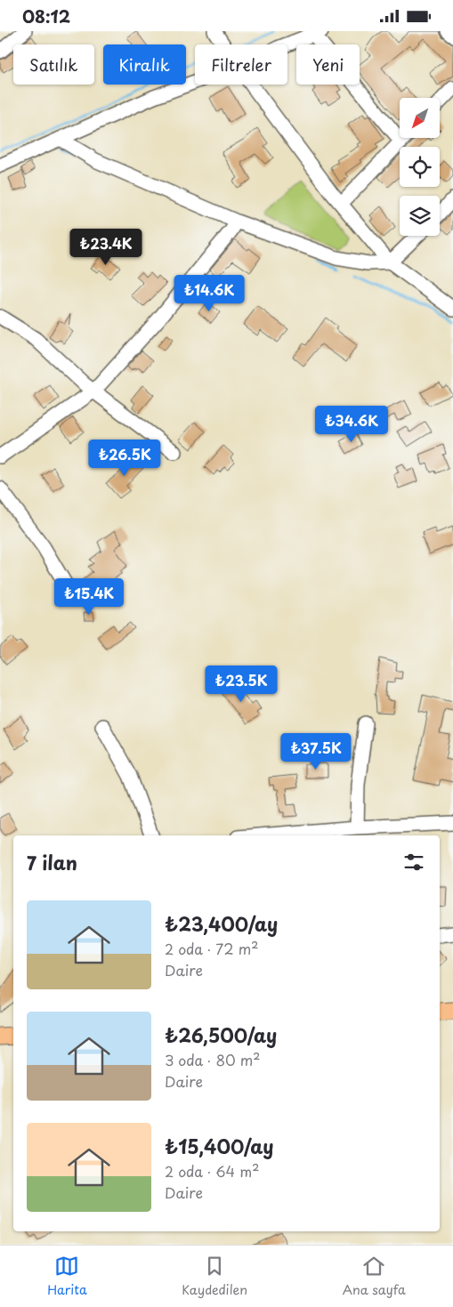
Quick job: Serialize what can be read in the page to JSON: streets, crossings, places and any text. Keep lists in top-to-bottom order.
{
  "north": "bottom left",
  "page": {
    "status": "08:12",
    "chip": [
      "Satılık",
      "Kiralık",
      "Filtreler",
      "Yeni"
    ],
    "price": [
      "₺23.4K",
      "₺14.6K",
      "₺34.6K",
      "₺26.5K",
      "₺15.4K",
      "₺23.5K",
      "₺37.5K"
    ],
    "heading": "7 ilan",
    "list": [
      {
        "name": "₺23,400/ay",
        "note": "2 oda · 72 m² · Daire"
      },
      {
        "name": "₺26,500/ay",
        "note": "3 oda · 80 m² · Daire"
      },
      {
        "name": "₺15,400/ay",
        "note": "2 oda · 64 m² · Daire"
      }
    ],
    "tabs": ["Harita", "Kaydedilen", "Ana sayfa"]
  }
}
